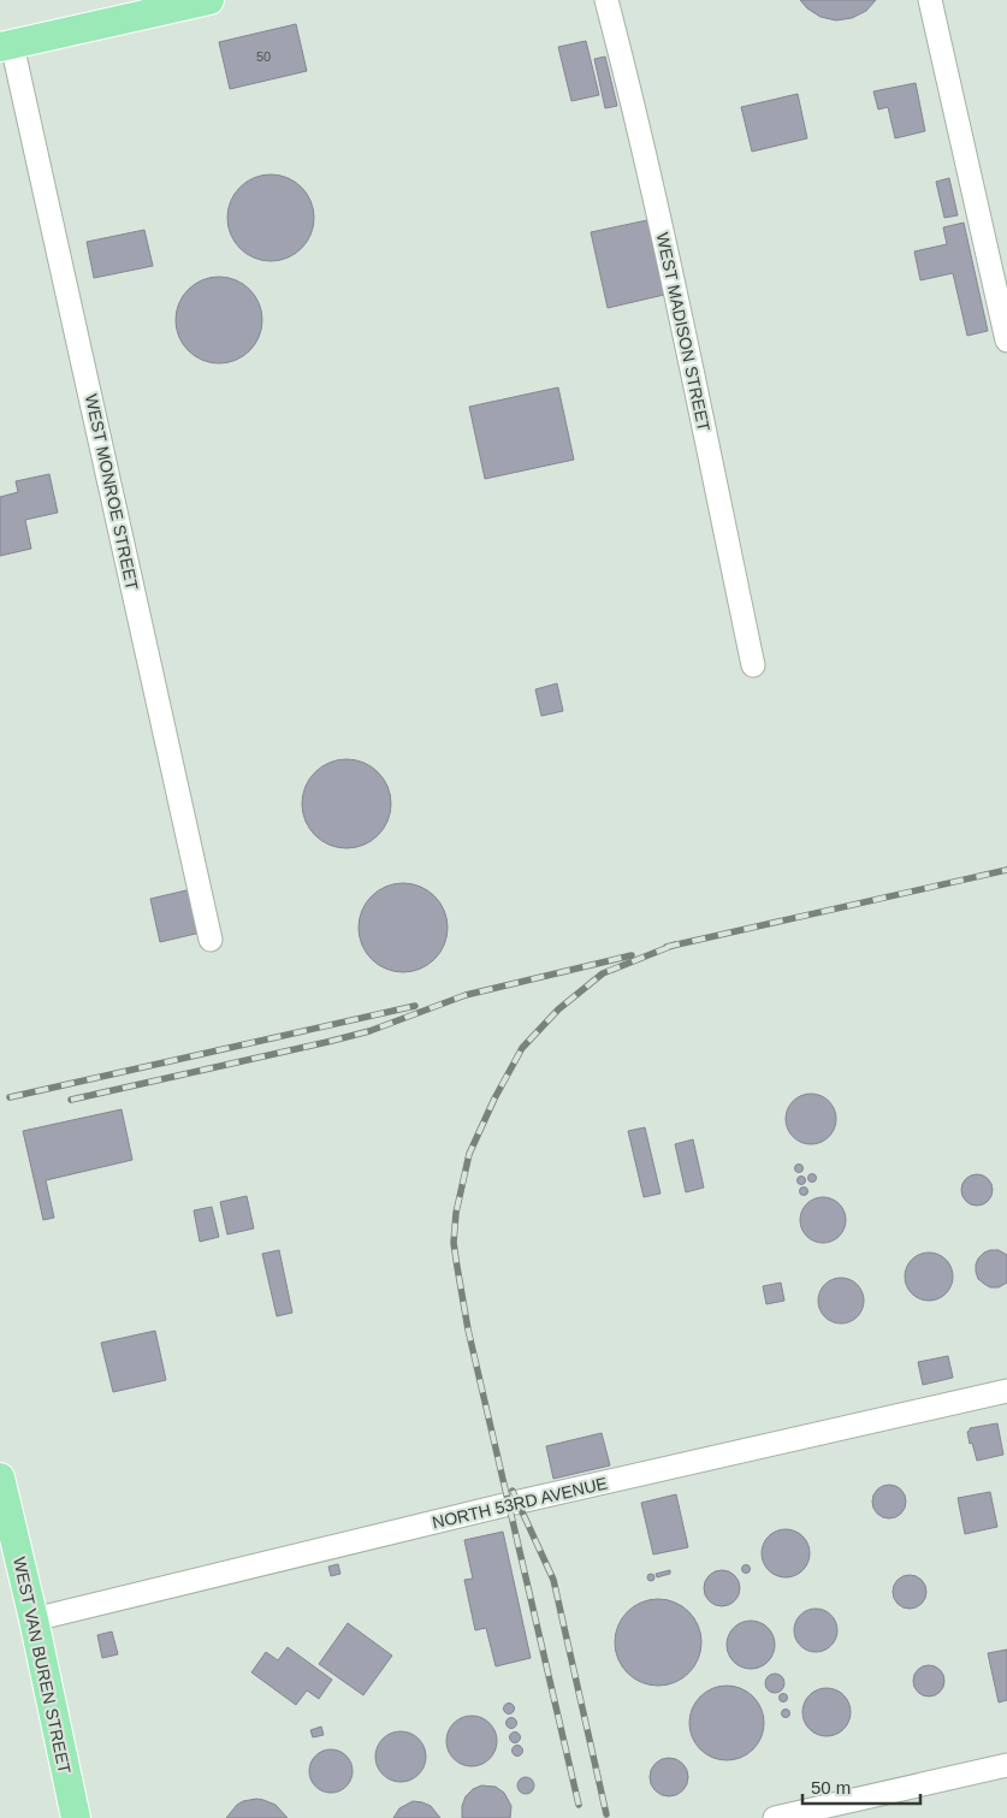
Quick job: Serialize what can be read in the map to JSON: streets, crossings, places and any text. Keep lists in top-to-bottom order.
{
  "streets": {
    "main road": ["WEST VAN BUREN STREET"],
    "street": ["WEST MADISON STREET", "WEST MONROE STREET", "NORTH 53RD AVENUE"]
  },
  "crossings": [
    ["NORTH 53RD AVENUE", "WEST VAN BUREN STREET"]
  ],
  "house_numbers": ["50"],
  "scale_bar": "50 m"
}
